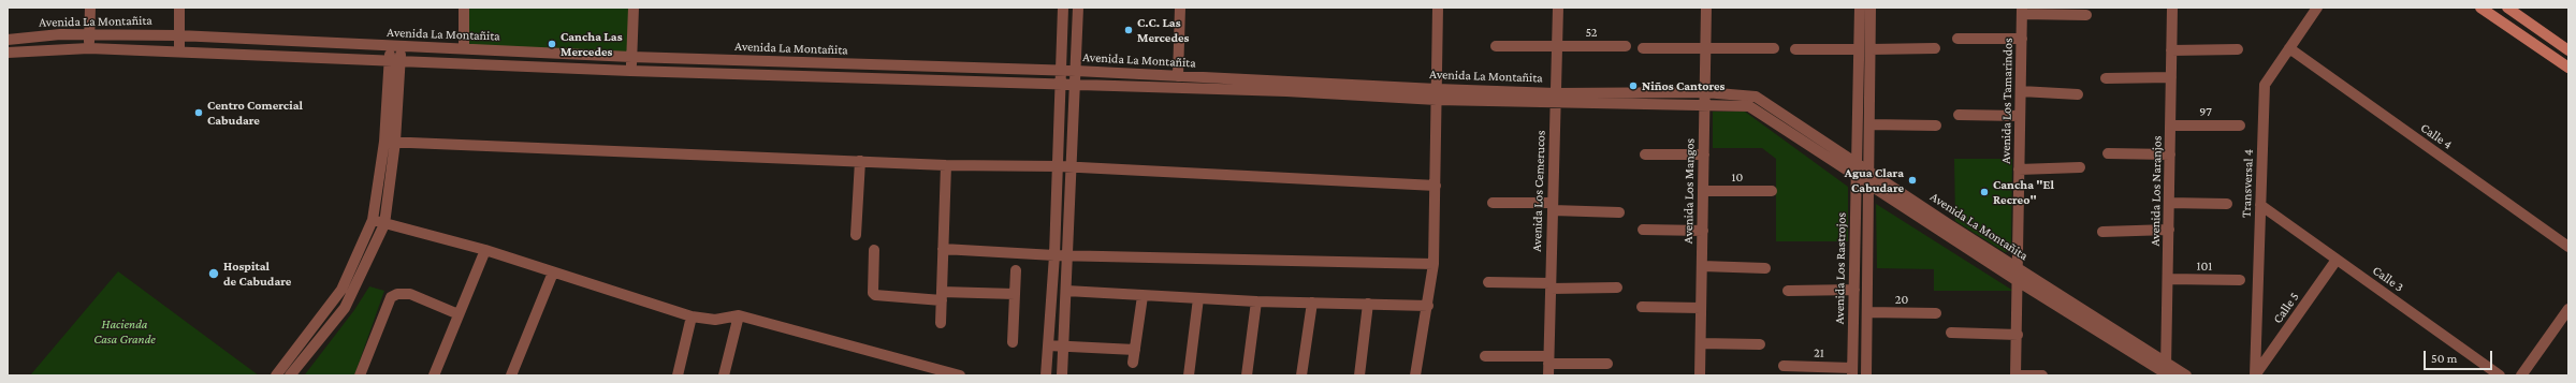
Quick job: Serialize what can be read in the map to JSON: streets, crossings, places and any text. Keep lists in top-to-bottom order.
{
  "streets": {
    "street": [
      "Avenida La Montañita",
      "52",
      "Avenida Los Tamarindos",
      "97",
      "Calle 4",
      "10",
      "Transversal 4",
      "Avenida Los Cemerucos",
      "Avenida Los Mangos",
      "Avenida Los Naranjos",
      "101",
      "Avenida Los Rastrojos",
      "Calle 3",
      "20",
      "Calle 5",
      "21"
    ]
  },
  "crossings": [
    ["Avenida La Montañita", "Avenida Los Tamarindos"],
    ["Avenida La Montañita", "Avenida Los Cemerucos"],
    ["Avenida La Montañita", "Avenida Los Mangos"],
    ["Avenida La Montañita", "Avenida Los Naranjos"],
    ["Avenida La Montañita", "Avenida Los Rastrojos"],
    ["52", "Avenida Los Cemerucos"],
    ["97", "Avenida Los Naranjos"],
    ["Calle 4", "Transversal 4"],
    ["10", "Avenida Los Mangos"],
    ["Transversal 4", "Calle 3"],
    ["Transversal 4", "Calle 5"],
    ["Avenida Los Naranjos", "101"],
    ["Avenida Los Rastrojos", "21"],
    ["Calle 3", "Calle 5"]
  ],
  "parks": ["Hacienda Casa Grande"],
  "places": [
    "C.C. Las Mercedes",
    "Cancha Las Mercedes",
    "Niños Cantores",
    "Centro Comercial Cabudare",
    "Agua Clara Cabudare",
    "Cancha \"El Recreo\"",
    "Hospital de Cabudare"
  ],
  "scale_bar": "50 m"
}
